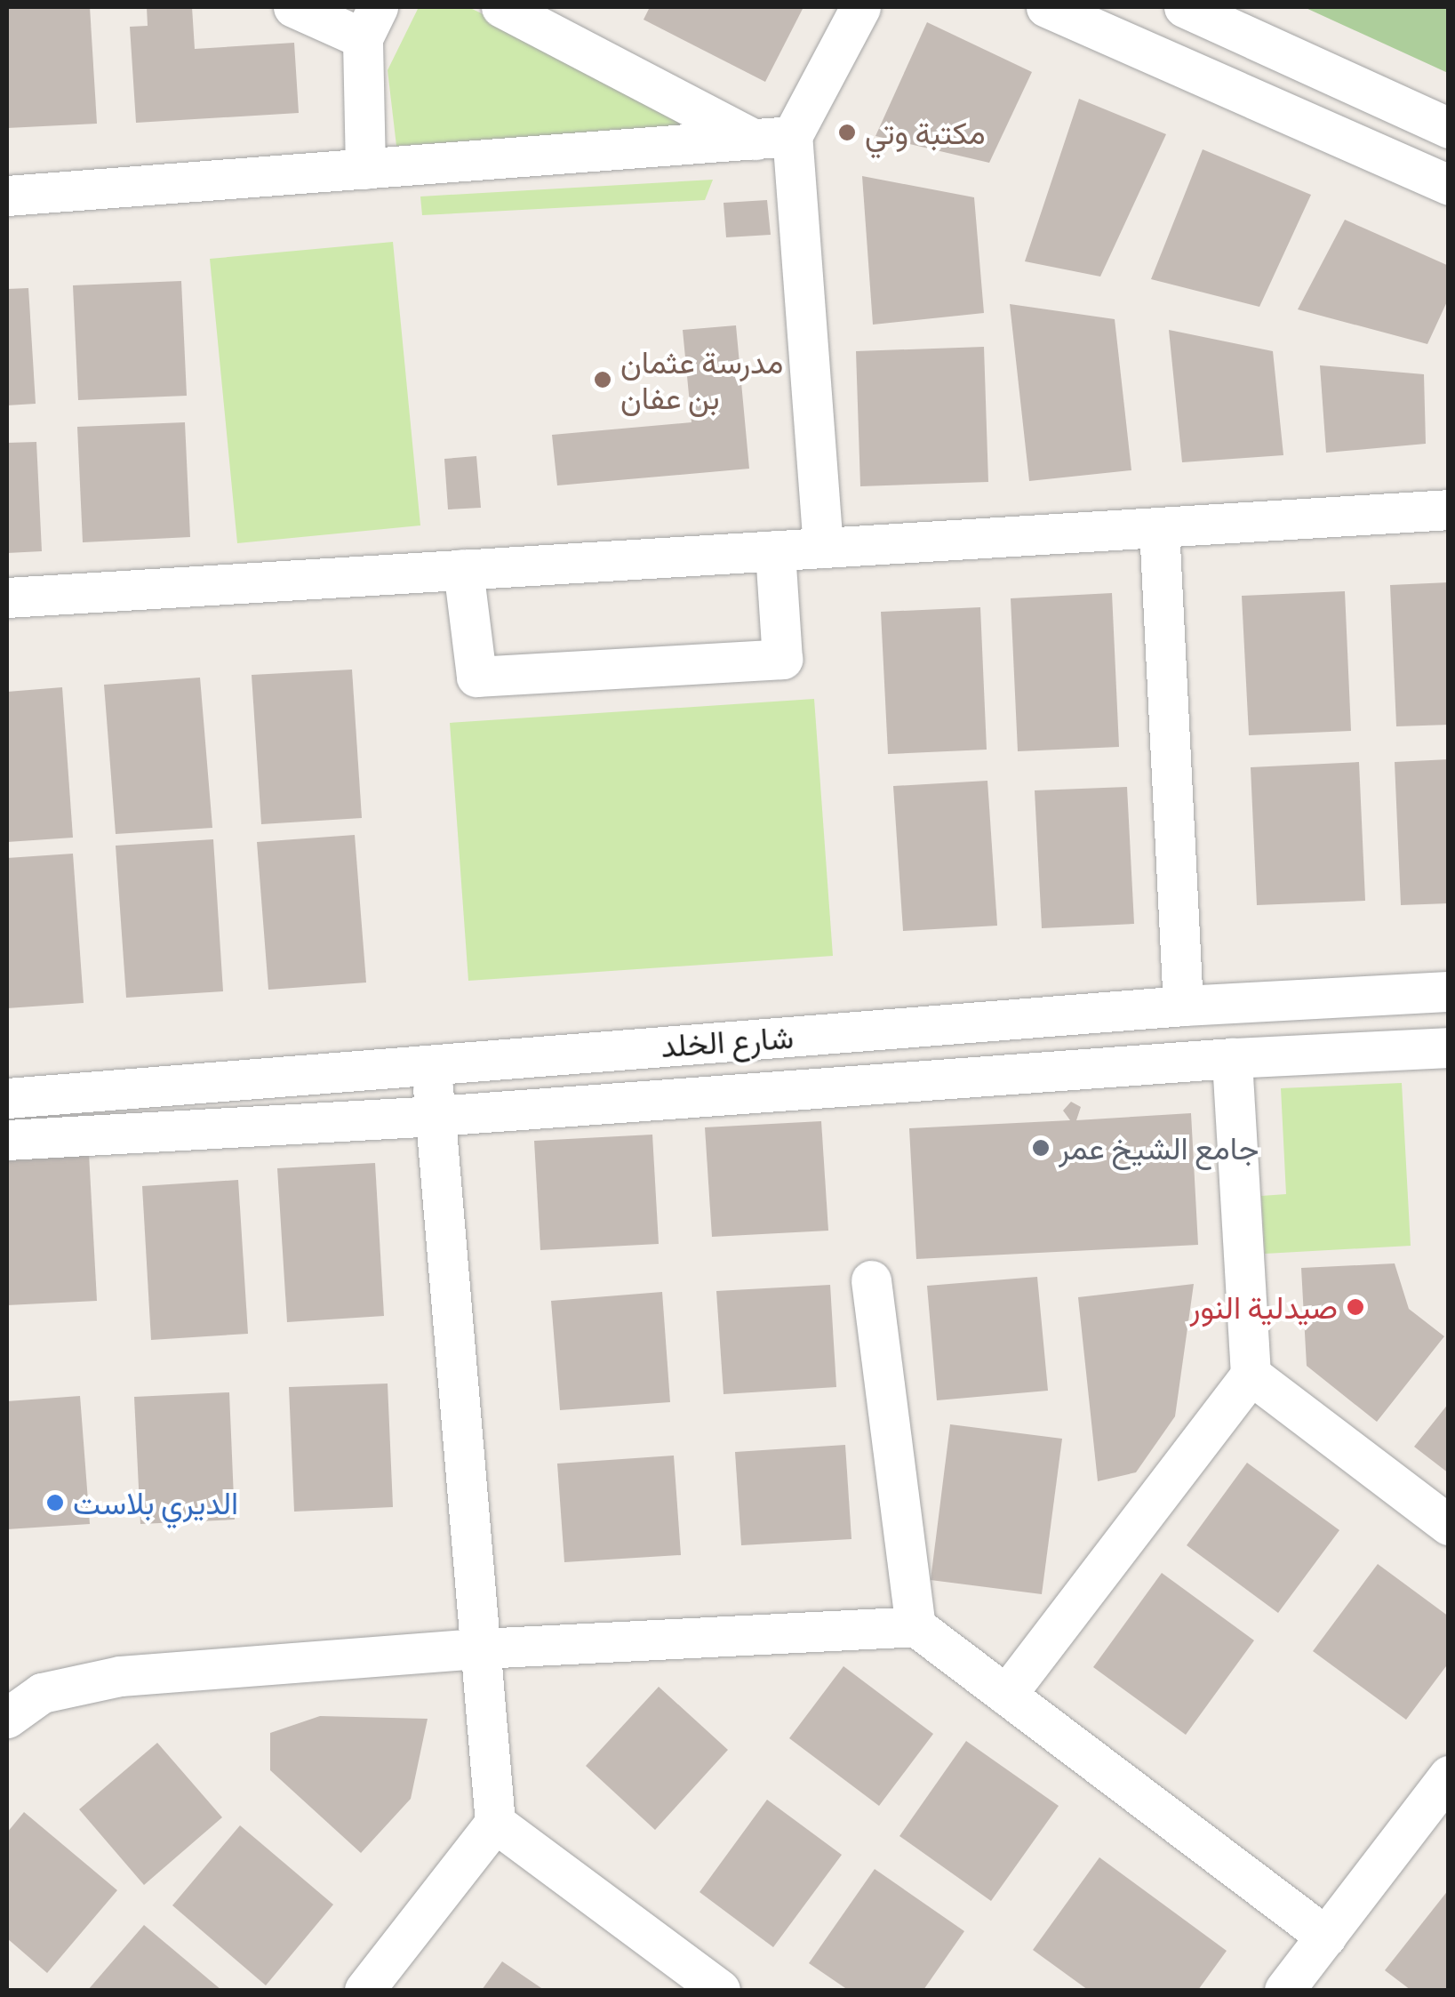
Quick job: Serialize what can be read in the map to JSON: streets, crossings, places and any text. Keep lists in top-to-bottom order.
{
  "streets": {
    "street": ["شارع الخلد"]
  },
  "places": [
    "مكتبة وتي",
    "مدرسة عثمان بن عفان",
    "جامع الشيخ عمر",
    "صيدلية النور",
    "الديري بلاست"
  ]
}
